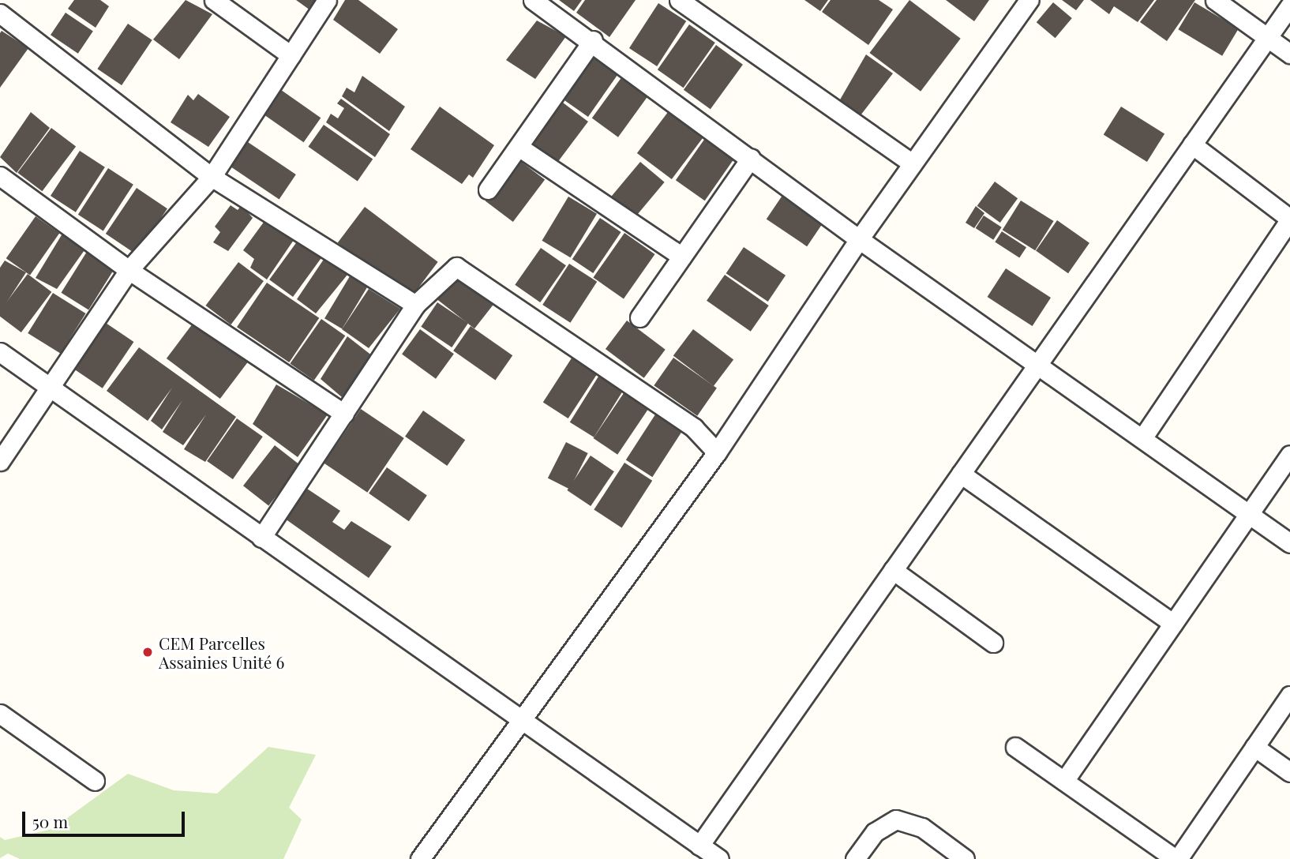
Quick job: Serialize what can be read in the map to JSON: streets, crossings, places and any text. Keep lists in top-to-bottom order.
{
  "places": ["CEM Parcelles Assainies Unité 6"],
  "scale_bar": "50 m"
}
